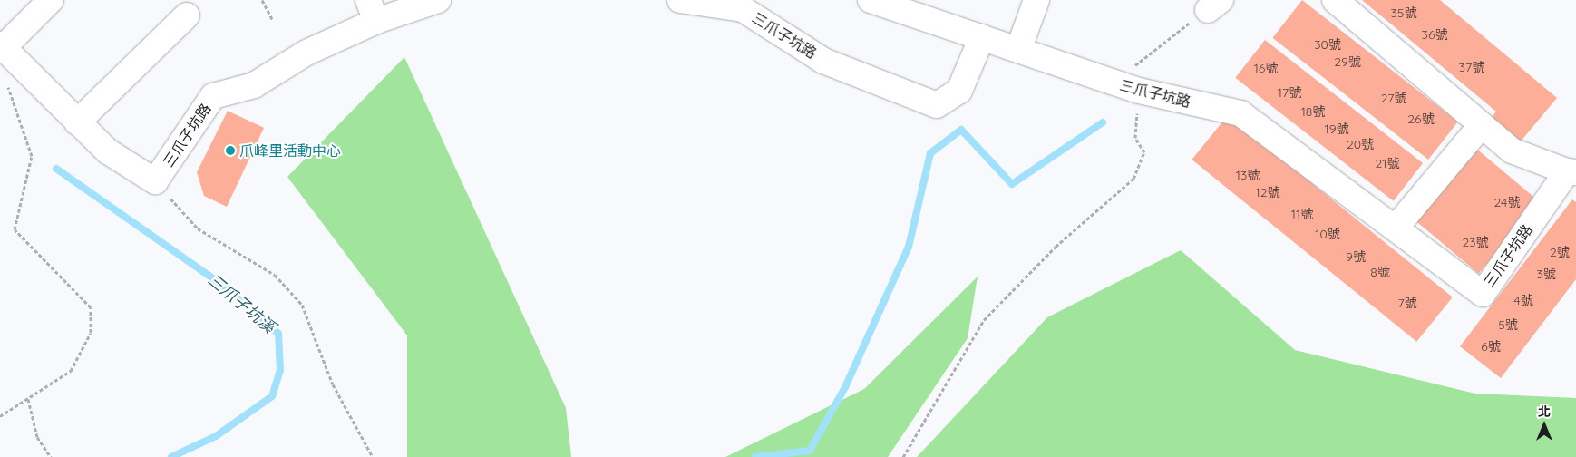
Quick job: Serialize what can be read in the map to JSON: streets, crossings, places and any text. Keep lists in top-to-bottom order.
{
  "streets": {
    "street": ["三爪子坑路"]
  },
  "water": ["三爪子坑溪"],
  "places": ["爪峰里活動中心"],
  "house_numbers": [
    "35號",
    "36號",
    "30號",
    "29號",
    "37號",
    "16號",
    "17號",
    "27號",
    "18號",
    "26號",
    "19號",
    "20號",
    "21號",
    "13號",
    "12號",
    "24號",
    "11號",
    "10號",
    "23號",
    "2號",
    "9號",
    "8號",
    "3號",
    "4號",
    "7號",
    "5號",
    "6號"
  ],
  "north": "top"
}
